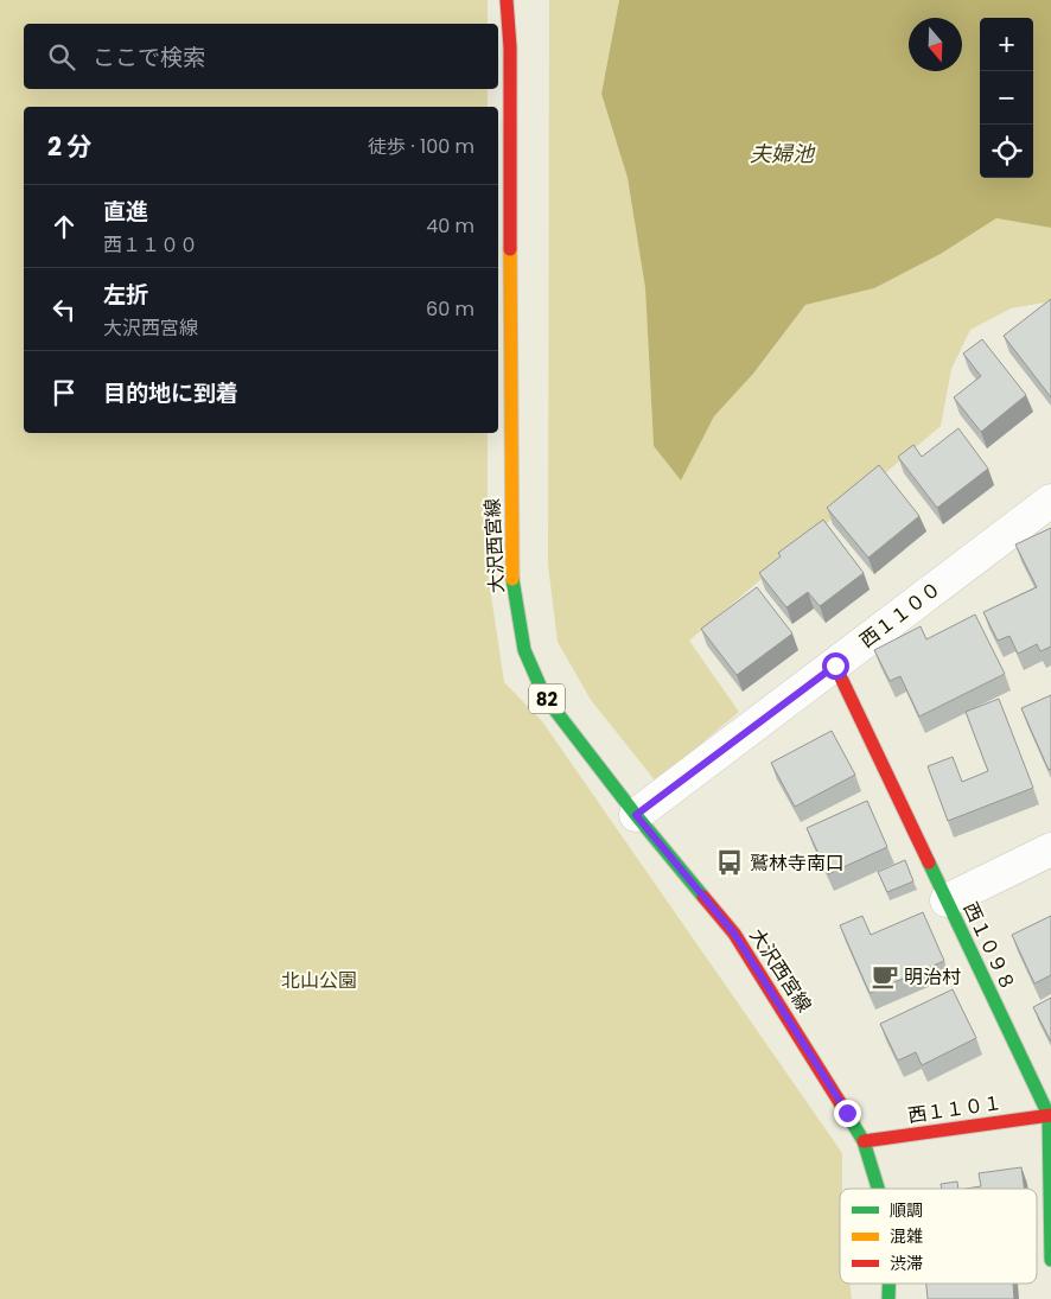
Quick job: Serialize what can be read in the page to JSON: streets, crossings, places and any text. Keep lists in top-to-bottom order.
{
  "streets": {
    "main road": [
      "大沢西宮線",
      "82",
      "西１０９８",
      "西１１０１"
    ],
    "street": ["西１１００"]
  },
  "crossings": [
    ["大沢西宮線", "西１１００"],
    ["大沢西宮線", "西１１０１"],
    ["西１１００", "西１０９８"],
    ["西１０９８", "西１１０１"]
  ],
  "water": ["夫婦池"],
  "parks": ["北山公園"],
  "places": {
    "bus stop": ["鷲林寺南口"],
    "cafe": ["明治村"]
  },
  "legend": ["順調", "混雑", "渋滞"],
  "north": "bottom",
  "page": {
    "map_buttons": ["+", "−"],
    "search": "ここで検索",
    "heading": ["2 分", "徒歩 · 100 m"],
    "list": [
      ["直進", "西１１００", "40 m"],
      ["左折", "大沢西宮線", "60 m"],
      "目的地に到着"
    ]
  }
}
